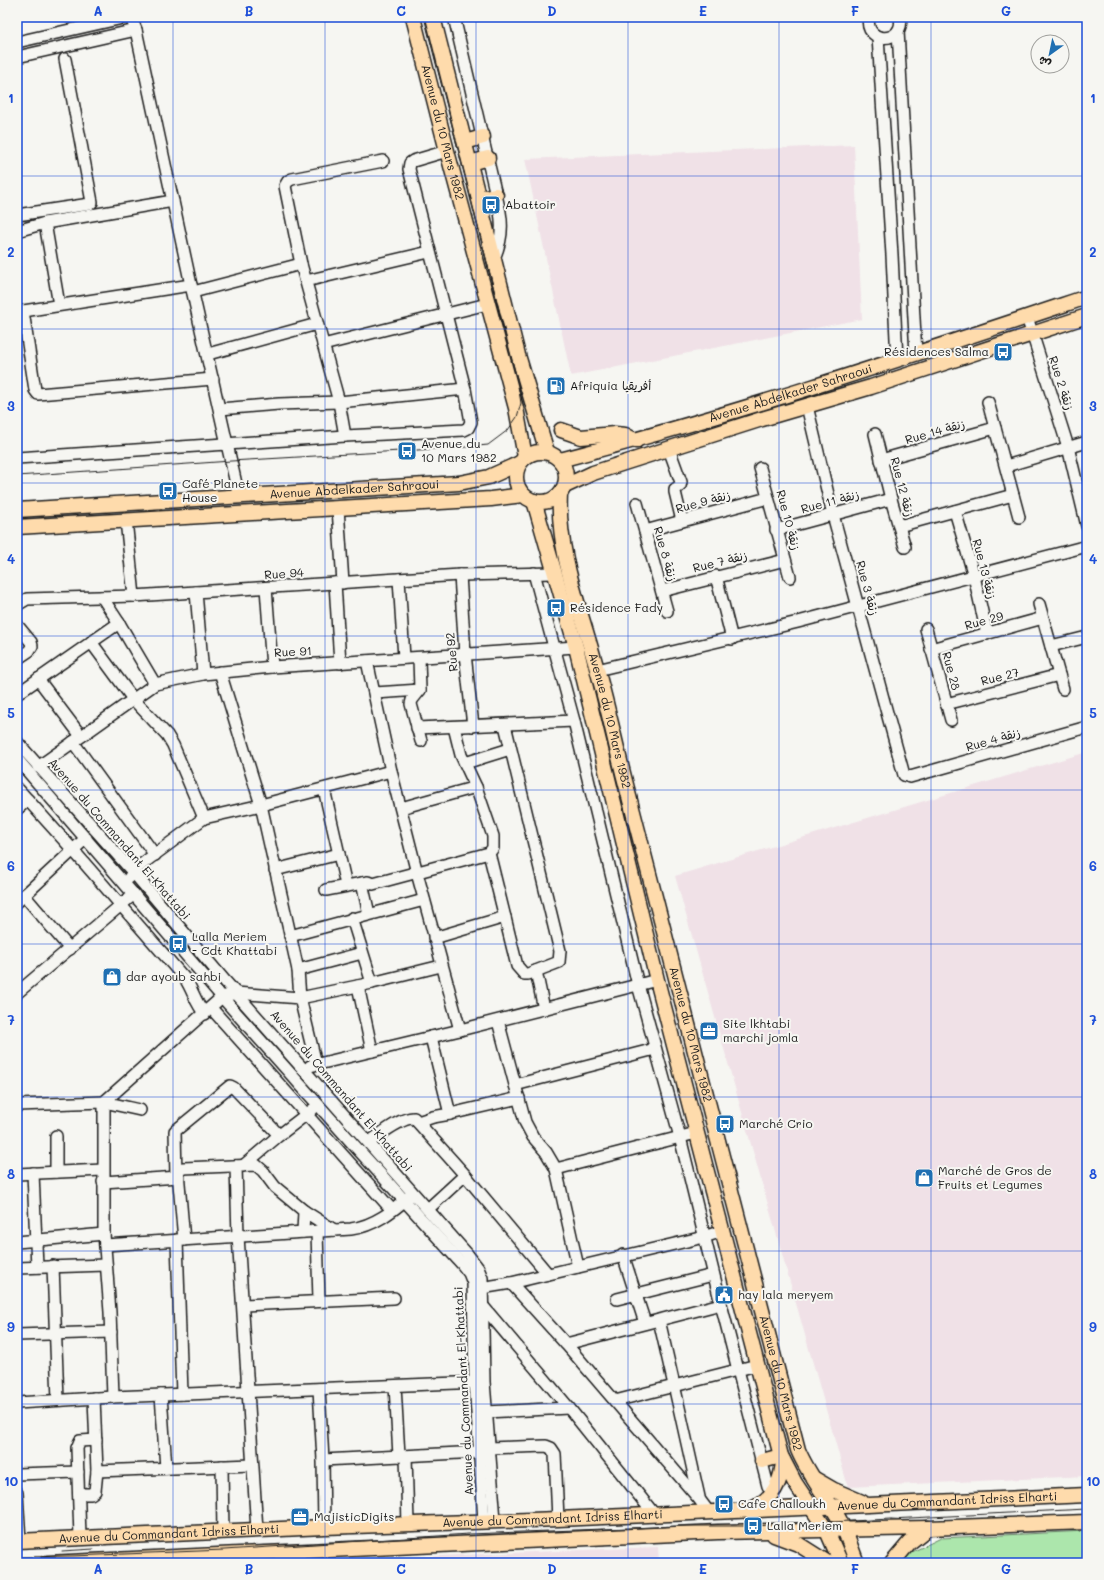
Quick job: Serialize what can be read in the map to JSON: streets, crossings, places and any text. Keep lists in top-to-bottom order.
{
  "streets": {
    "main road": ["Avenue du 10 Mars 1982", "Avenue Abdelkader Sahraoui", "Avenue du Commandant Idriss Elharti"],
    "street": [
      "Rue 2 زنقة",
      "Rue 14 زنقة",
      "Rue 12 زنقة",
      "Rue 9 زنقة",
      "Rue 11 زنقة",
      "Rue 10 زنقة",
      "Rue 8 زنقة",
      "Rue 7 زنقة",
      "Rue 13 زنقة",
      "Rue 94",
      "Rue 3 زنقة",
      "Rue 29",
      "Rue 91",
      "Rue 92",
      "Rue 28",
      "Rue 27",
      "Rue 4 زنقة",
      "Avenue du Commandant El-Khattabi"
    ]
  },
  "crossings": [
    ["Avenue du 10 Mars 1982", "Avenue Abdelkader Sahraoui"],
    ["Avenue du 10 Mars 1982", "Rue 94"],
    ["Avenue du 10 Mars 1982", "Rue 91"],
    ["Avenue du 10 Mars 1982", "Avenue du Commandant Idriss Elharti"],
    ["Rue 2 زنقة", "Avenue Abdelkader Sahraoui"],
    ["Avenue Abdelkader Sahraoui", "Rue 3 زنقة"],
    ["Rue 14 زنقة", "Rue 12 زنقة"],
    ["Rue 12 زنقة", "Rue 11 زنقة"],
    ["Rue 9 زنقة", "Rue 10 زنقة"],
    ["Rue 9 زنقة", "Rue 8 زنقة"],
    ["Rue 11 زنقة", "Rue 10 زنقة"],
    ["Rue 11 زنقة", "Rue 3 زنقة"],
    ["Rue 10 زنقة", "Rue 7 زنقة"],
    ["Rue 8 زنقة", "Rue 7 زنقة"],
    ["Rue 13 زنقة", "Rue 29"],
    ["Rue 94", "Rue 92"],
    ["Rue 3 زنقة", "Rue 4 زنقة"],
    ["Rue 29", "Rue 28"],
    ["Rue 91", "Rue 92"],
    ["Rue 91", "Avenue du Commandant El-Khattabi"],
    ["Rue 28", "Rue 27"],
    ["Avenue du Commandant El-Khattabi", "Avenue du Commandant Idriss Elharti"]
  ],
  "places": {
    "bus stop": [
      "Abattoir",
      "Résidences Salma",
      "Avenue du 10 Mars 1982",
      "Café Planete House",
      "Résidence Fady",
      "Lalla Meriem - Cdt Khattabi",
      "Marché Crio",
      "Cafe Challoukh",
      "Lalla Meriem"
    ],
    "fuel station": ["Afriquia أفريقيا"],
    "shop": ["dar ayoub sahbi", "Marché de Gros de Fruits et Legumes"],
    "office": ["Site lkhtabi marchi jomla", "MajisticDigits"],
    "public building": ["hay lala meryem"]
  },
  "north": "bottom left",
  "grid": {
    "columns": [
      "A",
      "B",
      "C",
      "D",
      "E",
      "F",
      "G"
    ],
    "rows": [
      "1",
      "2",
      "3",
      "4",
      "5",
      "6",
      "7",
      "8",
      "9",
      "10"
    ]
  }
}
